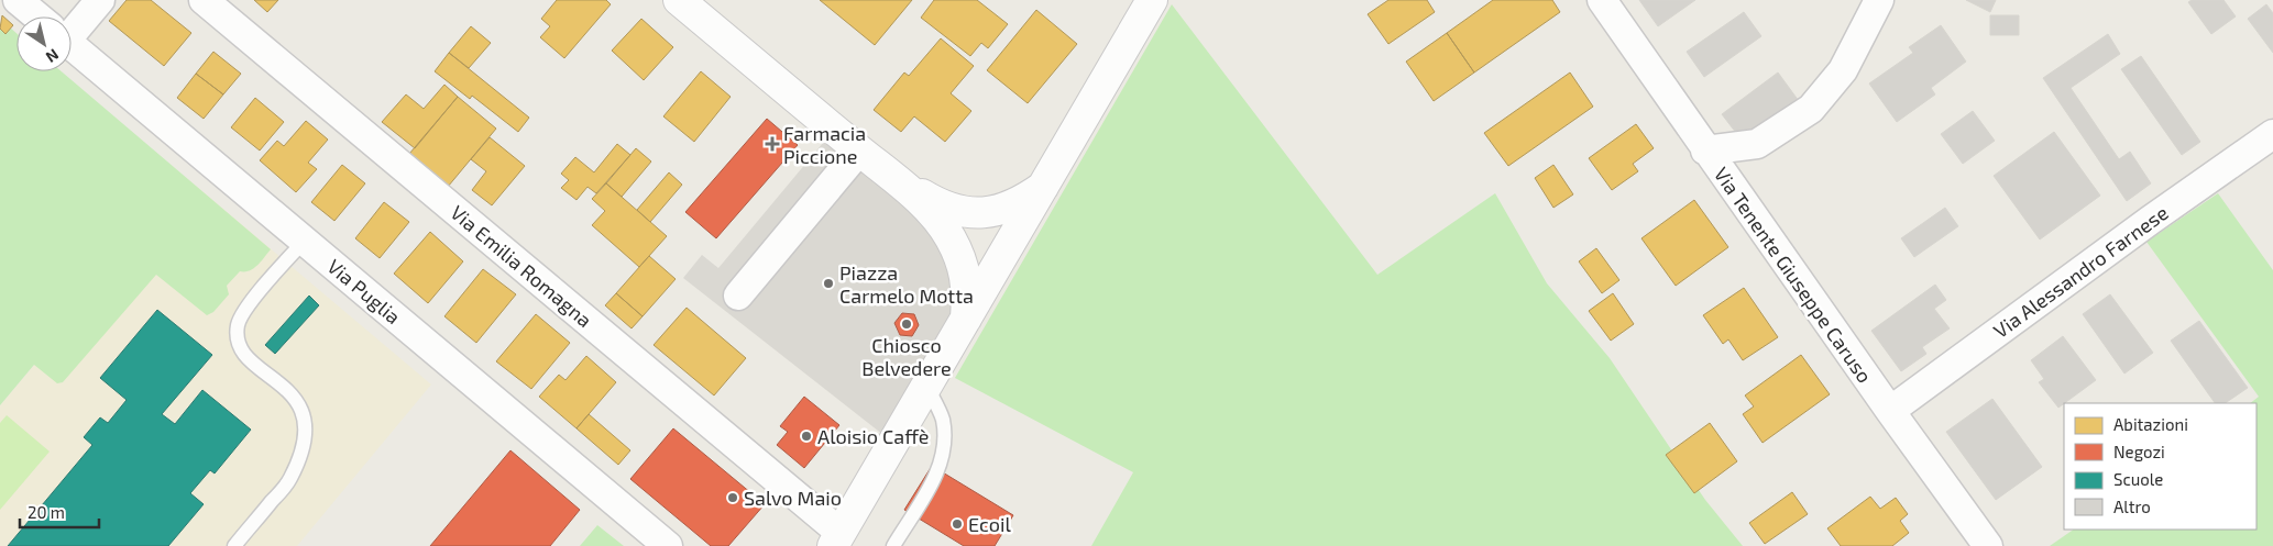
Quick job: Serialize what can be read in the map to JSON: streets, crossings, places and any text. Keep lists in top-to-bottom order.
{
  "streets": {
    "street": [
      "Via Emilia Romagna",
      "Via Alessandro Farnese",
      "Via Tenente Giuseppe Caruso",
      "Via Puglia"
    ]
  },
  "crossings": [
    ["Via Alessandro Farnese", "Via Tenente Giuseppe Caruso"]
  ],
  "places": {
    "health": ["Farmacia Piccione"],
    "other": [
      "Piazza Carmelo Motta",
      "Chiosco Belvedere",
      "Aloisio Caffè",
      "Salvo Maio",
      "Ecoil"
    ]
  },
  "legend": [
    "Abitazioni",
    "Negozi",
    "Scuole",
    "Altro"
  ],
  "scale_bar": "20 m",
  "north": "bottom right"
}
